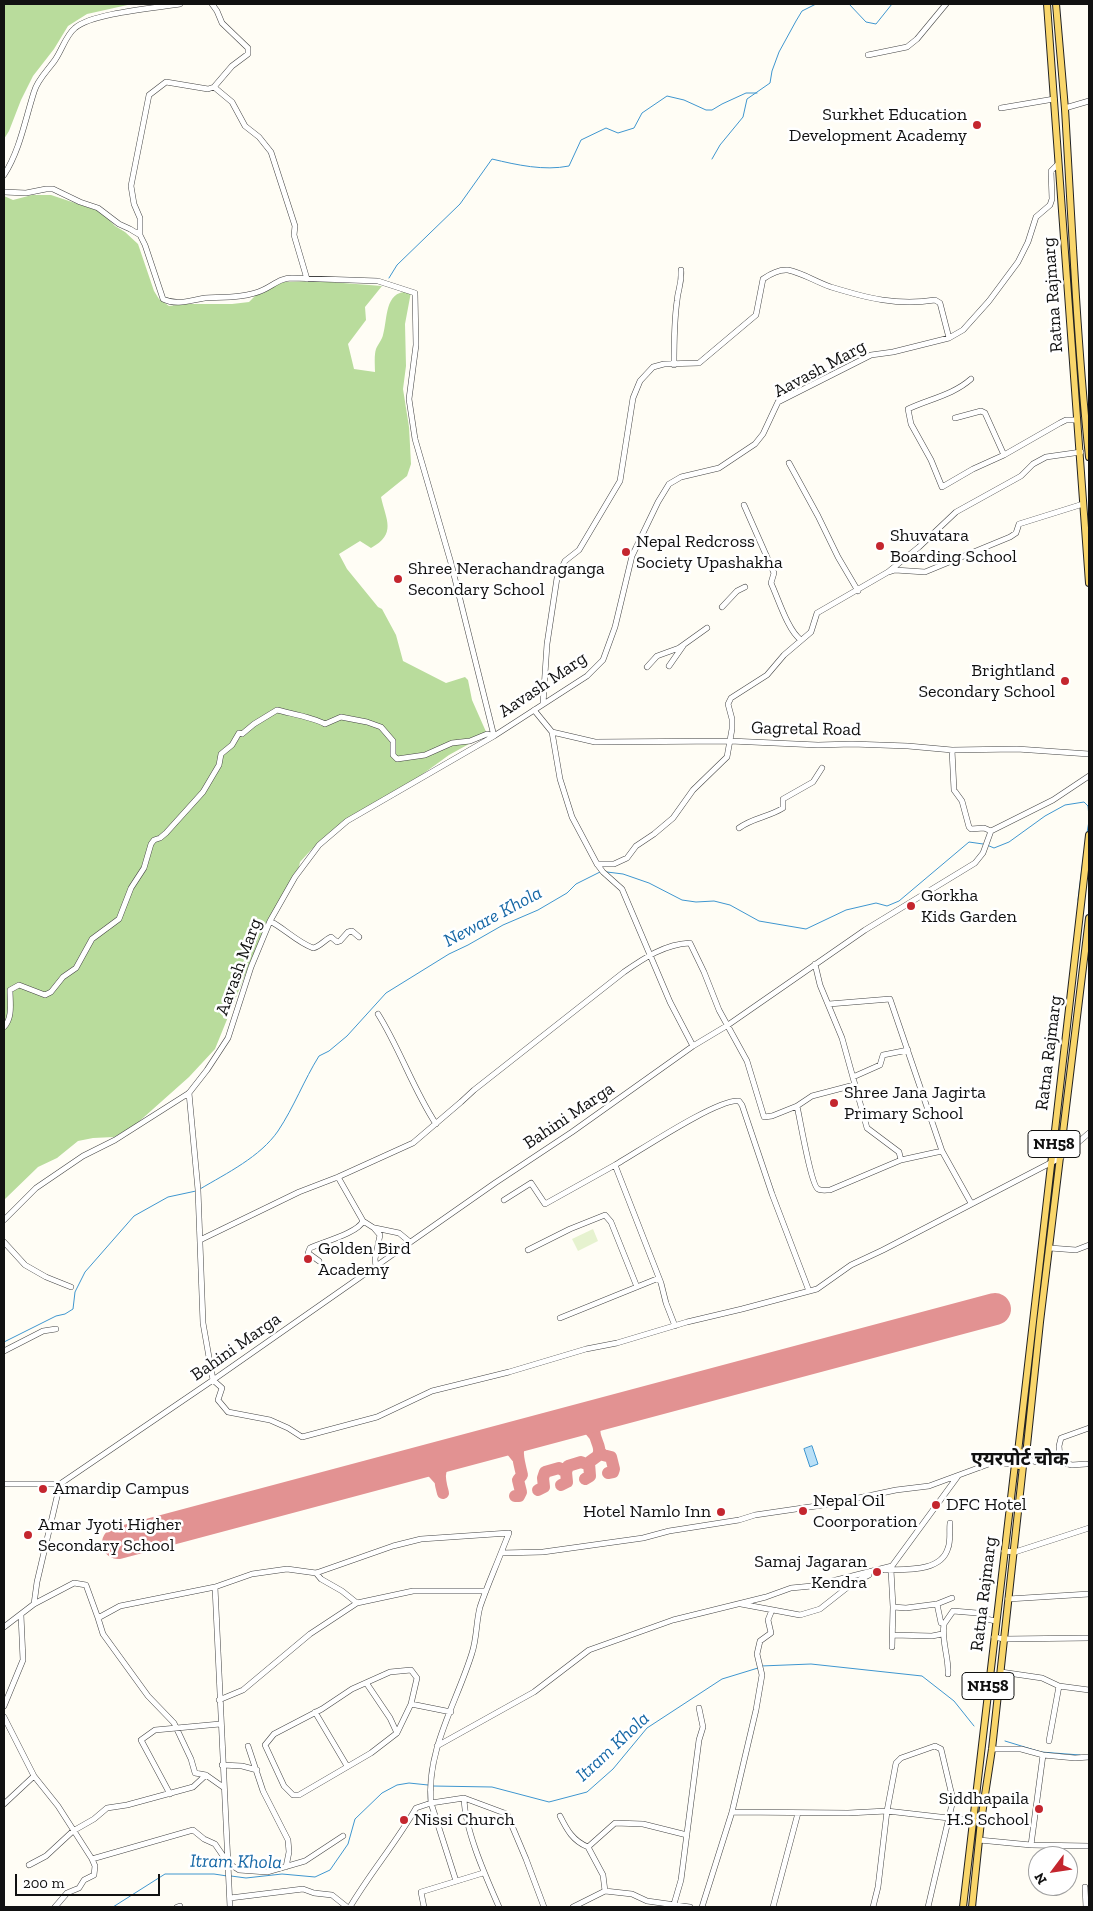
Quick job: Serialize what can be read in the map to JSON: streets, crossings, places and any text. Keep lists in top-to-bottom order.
{
  "streets": {
    "main road": ["Ratna Rajmarg", "NH58"],
    "street": ["Aavash Marg", "Gagretal Road", "Bahini Marga"]
  },
  "crossings": [
    ["Ratna Rajmarg", "Aavash Marg"]
  ],
  "districts": ["एयरपोर्ट चोक"],
  "water": ["Neware Khola", "Itram Khola"],
  "places": [
    "Surkhet Education Development Academy",
    "Shuvatara Boarding School",
    "Nepal Redcross Society Upashakha",
    "Shree Nerachandraganga Secondary School",
    "Brightland Secondary School",
    "Gorkha Kids Garden",
    "Shree Jana Jagirta Primary School",
    "Golden Bird Academy",
    "Amardip Campus",
    "DFC Hotel",
    "Nepal Oil Coorporation",
    "Hotel Namlo Inn",
    "Amar Jyoti Higher Secondary School",
    "Samaj Jagaran Kendra",
    "Siddhapaila H.S School",
    "Nissi Church"
  ],
  "scale_bar": "200 m",
  "north": "bottom left"
}
